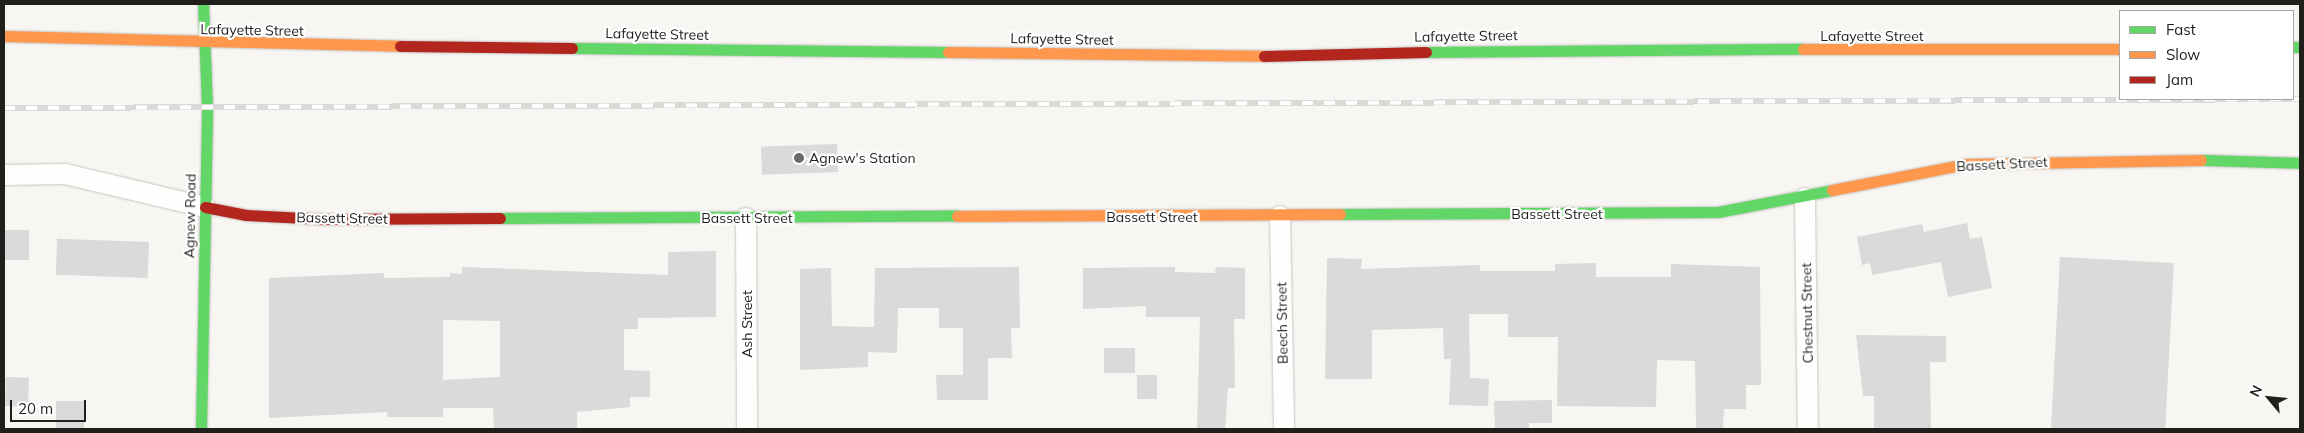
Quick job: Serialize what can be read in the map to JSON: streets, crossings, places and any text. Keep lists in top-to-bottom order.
{
  "streets": {
    "street": [
      "Lafayette Street",
      "Bassett Street",
      "Agnew Road",
      "Chestnut Street",
      "Beech Street",
      "Ash Street"
    ]
  },
  "crossings": [
    ["Lafayette Street", "Agnew Road"],
    ["Bassett Street", "Agnew Road"],
    ["Bassett Street", "Chestnut Street"],
    ["Bassett Street", "Beech Street"],
    ["Bassett Street", "Ash Street"]
  ],
  "places": ["Agnew's Station"],
  "legend": ["Fast", "Slow", "Jam"],
  "scale_bar": "20 m",
  "north": "top left"
}
